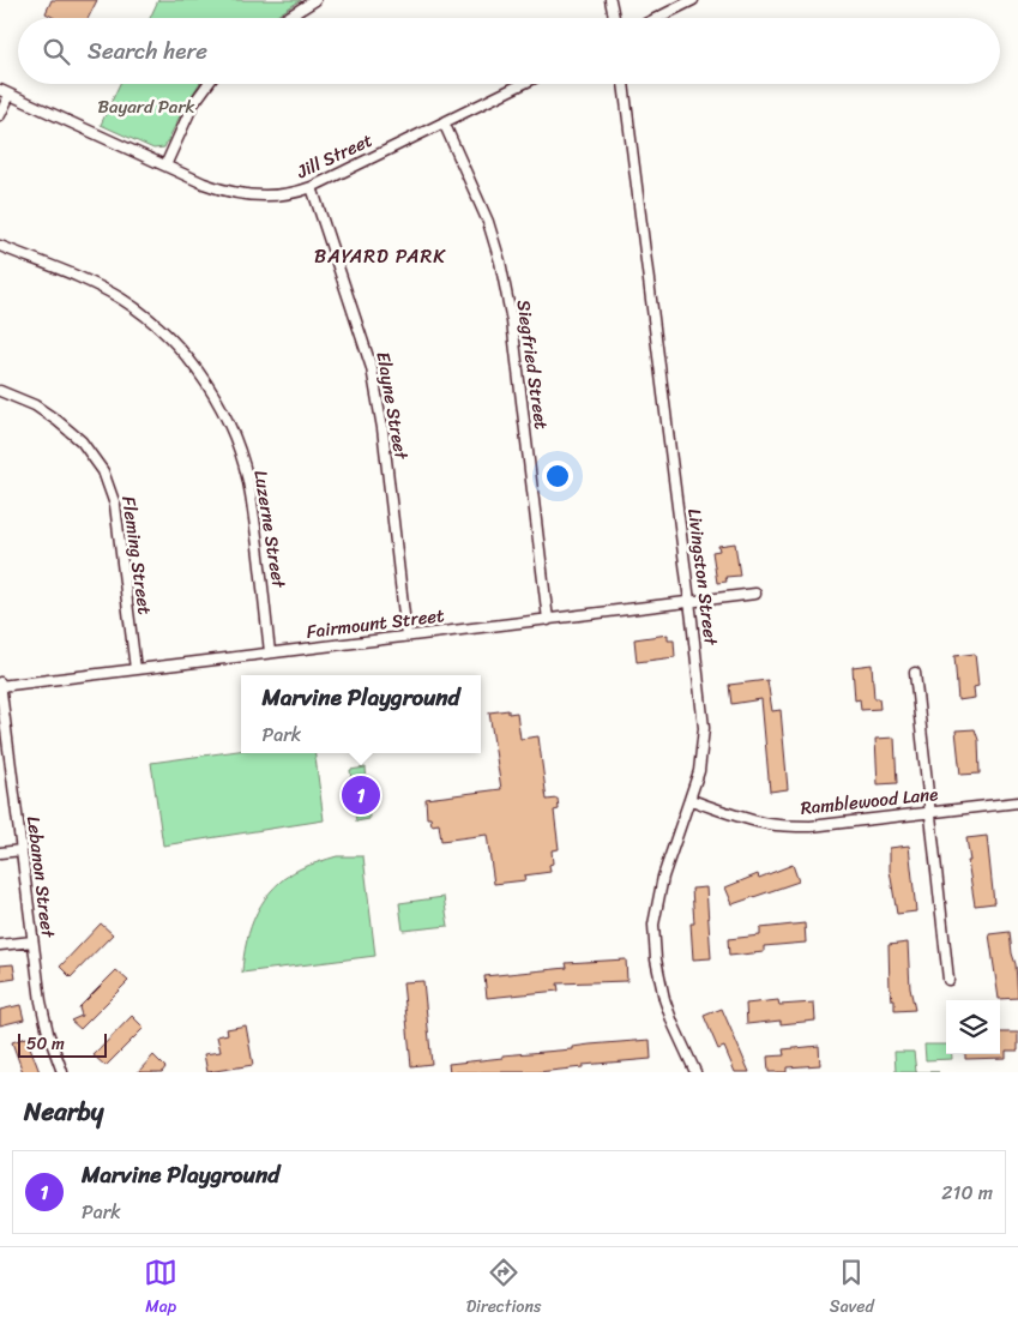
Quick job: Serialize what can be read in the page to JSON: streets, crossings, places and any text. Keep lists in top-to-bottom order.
{
  "streets": {
    "street": [
      "Jill Street",
      "Siegfried Street",
      "Elayne Street",
      "Luzerne Street",
      "Fleming Street",
      "Livingston Street",
      "Fairmount Street",
      "Ramblewood Lane",
      "Lebanon Street"
    ]
  },
  "crossings": [
    ["Jill Street", "Siegfried Street"],
    ["Jill Street", "Elayne Street"],
    ["Siegfried Street", "Fairmount Street"],
    ["Elayne Street", "Fairmount Street"],
    ["Luzerne Street", "Fairmount Street"],
    ["Fleming Street", "Fairmount Street"],
    ["Livingston Street", "Fairmount Street"],
    ["Livingston Street", "Ramblewood Lane"],
    ["Fairmount Street", "Lebanon Street"]
  ],
  "districts": ["BAYARD PARK"],
  "parks": ["Bayard Park"],
  "scale_bar": "50 m",
  "page": {
    "search": "Search here",
    "popup": ["Marvine Playground", "Park"],
    "pins": "1",
    "scale": "50 m",
    "heading": "Nearby",
    "list": [
      {
        "mark": "1",
        "name": "Marvine Playground",
        "note": "Park",
        "value": "210 m"
      }
    ],
    "nav": ["Map", "Directions", "Saved"]
  }
}
